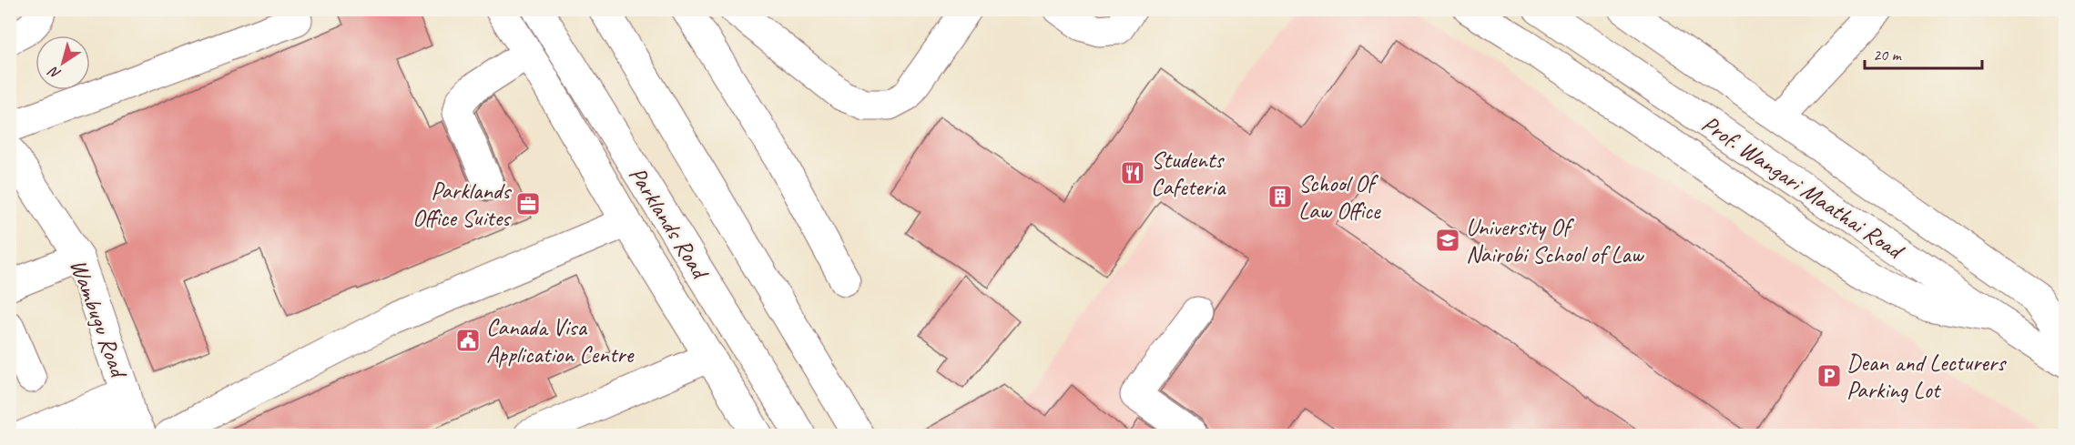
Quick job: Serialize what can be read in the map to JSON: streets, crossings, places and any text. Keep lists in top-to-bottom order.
{
  "streets": {
    "main road": ["Prof. Wangari Maathai Road", "Parklands Road", "Wambugu Road"]
  },
  "places": {
    "restaurant": ["Students Cafeteria"],
    "building": ["School Of Law Office"],
    "office": ["Parklands Office Suites"],
    "school or university": ["University Of Nairobi School of Law"],
    "public building": ["Canada Visa Application Centre"],
    "parking": ["Dean and Lecturers Parking Lot"]
  },
  "scale_bar": "20 m",
  "north": "bottom left"
}
